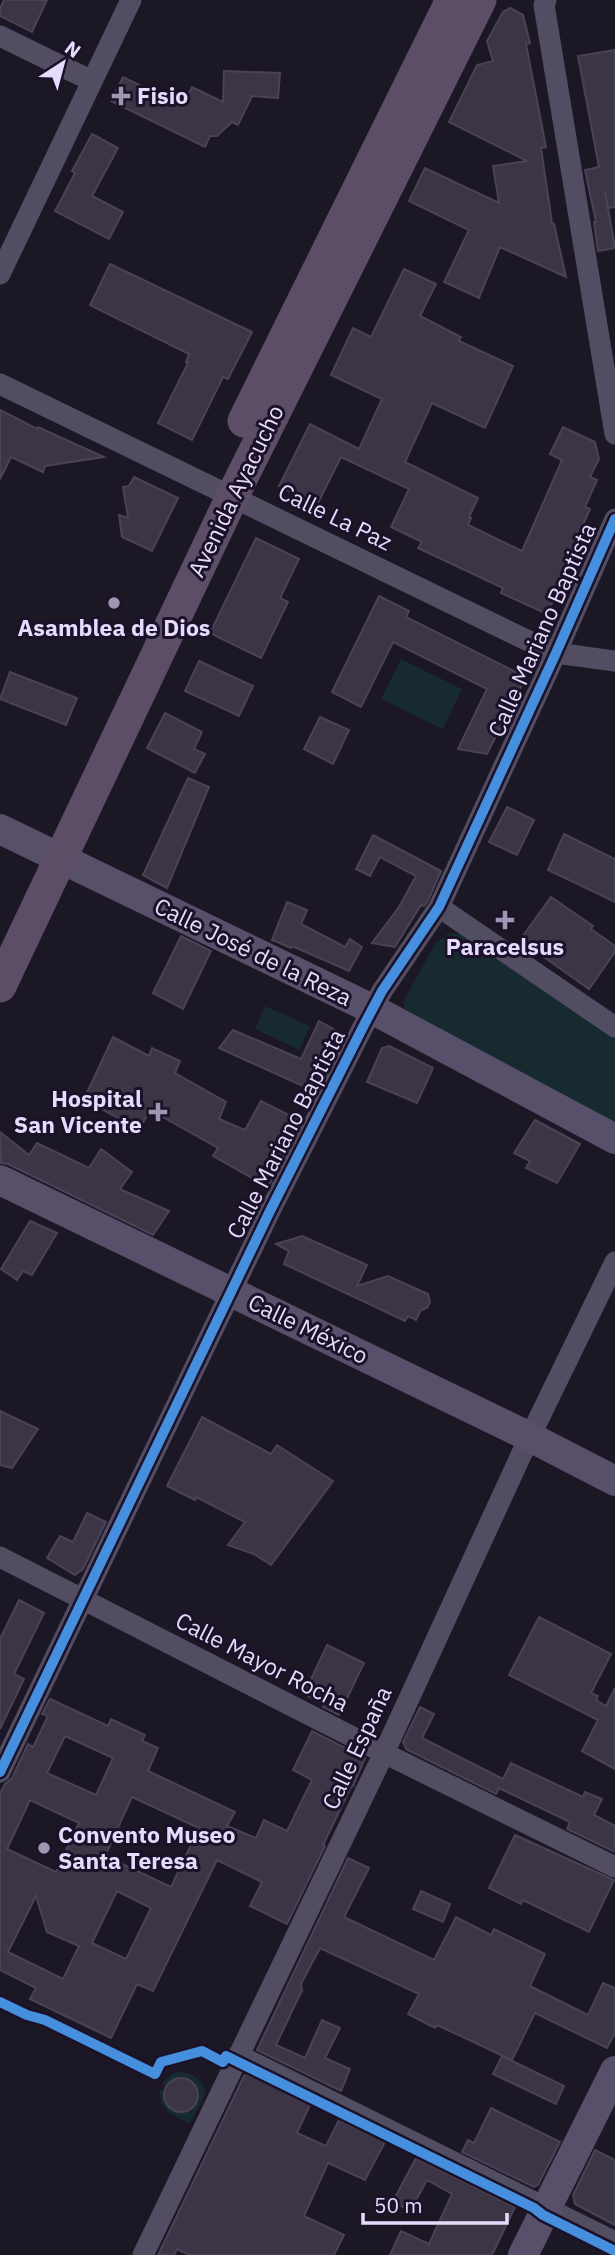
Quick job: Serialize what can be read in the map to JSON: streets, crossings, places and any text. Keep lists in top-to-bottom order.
{
  "streets": {
    "main road": ["Avenida Ayacucho", "Calle José de la Reza", "Calle México"],
    "street": [
      "Calle La Paz",
      "Calle Mariano Baptista",
      "Calle Mayor Rocha",
      "Calle España"
    ]
  },
  "crossings": [
    ["Avenida Ayacucho", "Calle La Paz"],
    ["Avenida Ayacucho", "Calle José de la Reza"],
    ["Calle La Paz", "Calle Mariano Baptista"],
    ["Calle Mariano Baptista", "Calle José de la Reza"],
    ["Calle Mariano Baptista", "Calle México"],
    ["Calle Mariano Baptista", "Calle Mayor Rocha"],
    ["Calle México", "Calle España"],
    ["Calle Mayor Rocha", "Calle España"]
  ],
  "places": {
    "health": ["Fisio", "Paracelsus", "Hospital San Vicente"],
    "other": ["Asamblea de Dios", "Convento Museo Santa Teresa"]
  },
  "scale_bar": "50 m",
  "north": "top right"
}
